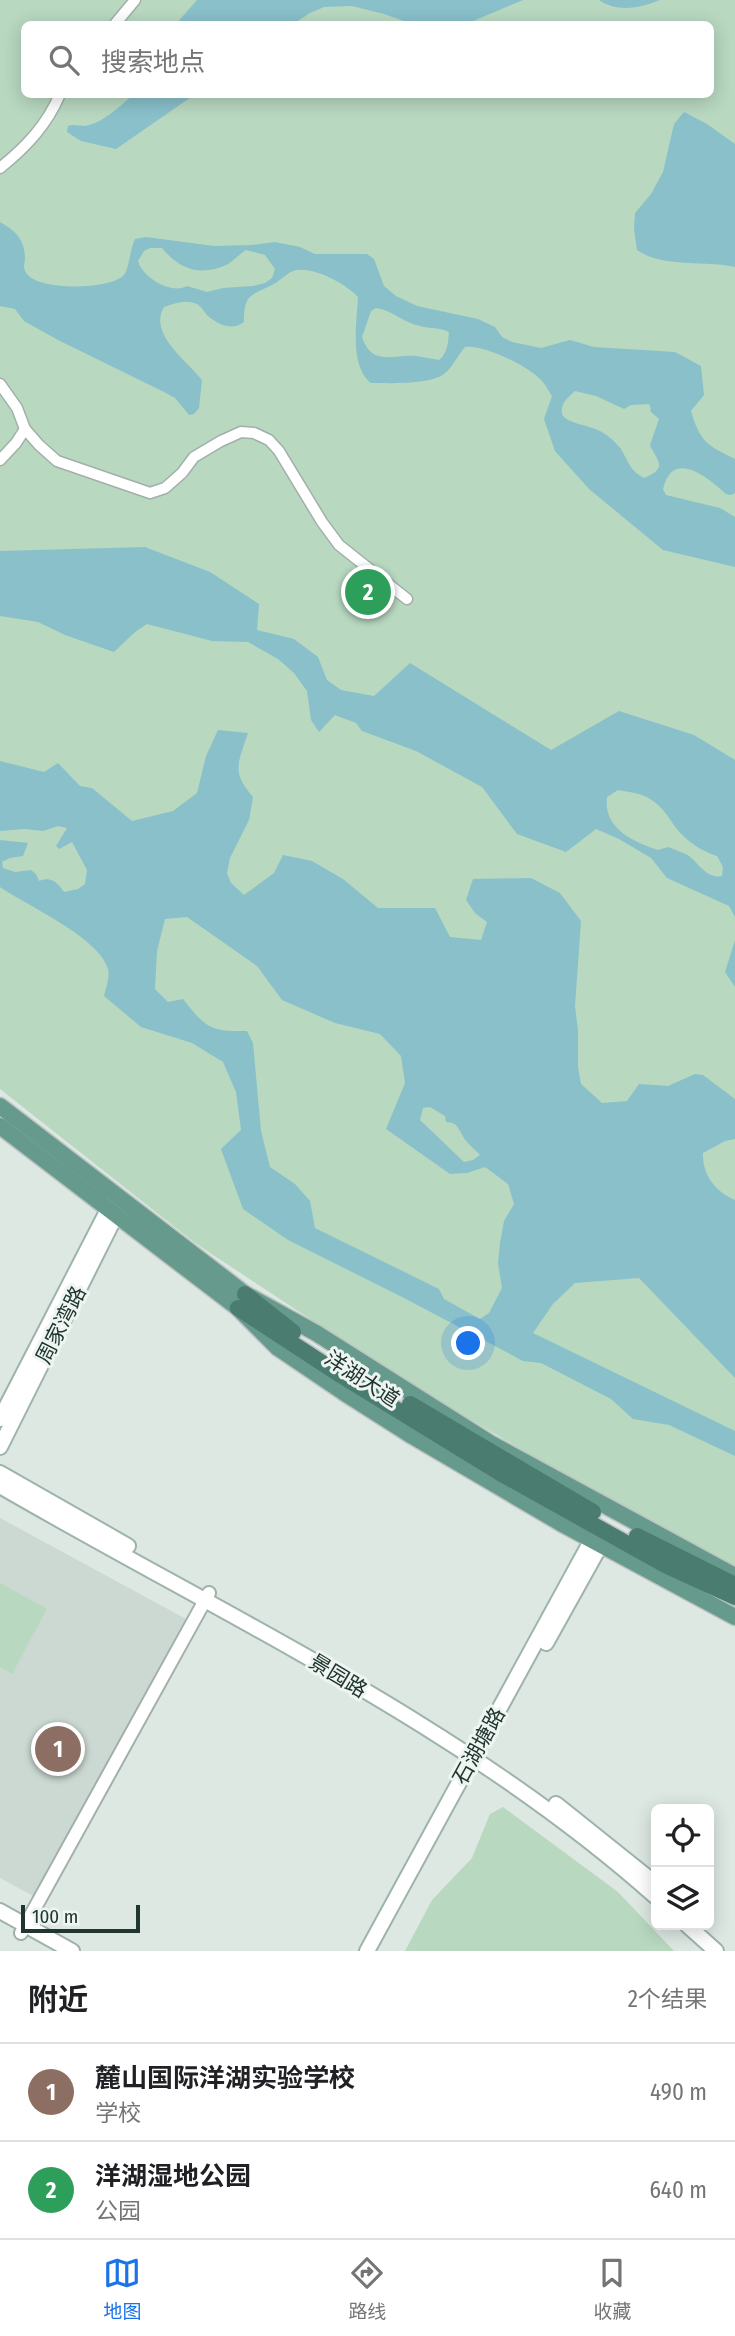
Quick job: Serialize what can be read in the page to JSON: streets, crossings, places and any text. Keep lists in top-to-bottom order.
{
  "streets": {
    "main road": [
      "周家湾路",
      "洋湖大道",
      "景园路",
      "石湖塘路"
    ]
  },
  "crossings": [
    ["周家湾路", "洋湖大道"],
    ["洋湖大道", "石湖塘路"],
    ["景园路", "石湖塘路"]
  ],
  "scale_bar": "100 m",
  "page": {
    "search": "搜索地点",
    "pins": ["2", "1"],
    "scale": "100 m",
    "heading": ["附近", "2个结果"],
    "list": [
      {
        "mark": "1",
        "name": "麓山国际洋湖实验学校",
        "note": "学校",
        "value": "490 m"
      },
      {
        "mark": "2",
        "name": "洋湖湿地公园",
        "note": "公园",
        "value": "640 m"
      }
    ],
    "nav": ["地图", "路线", "收藏"]
  }
}
